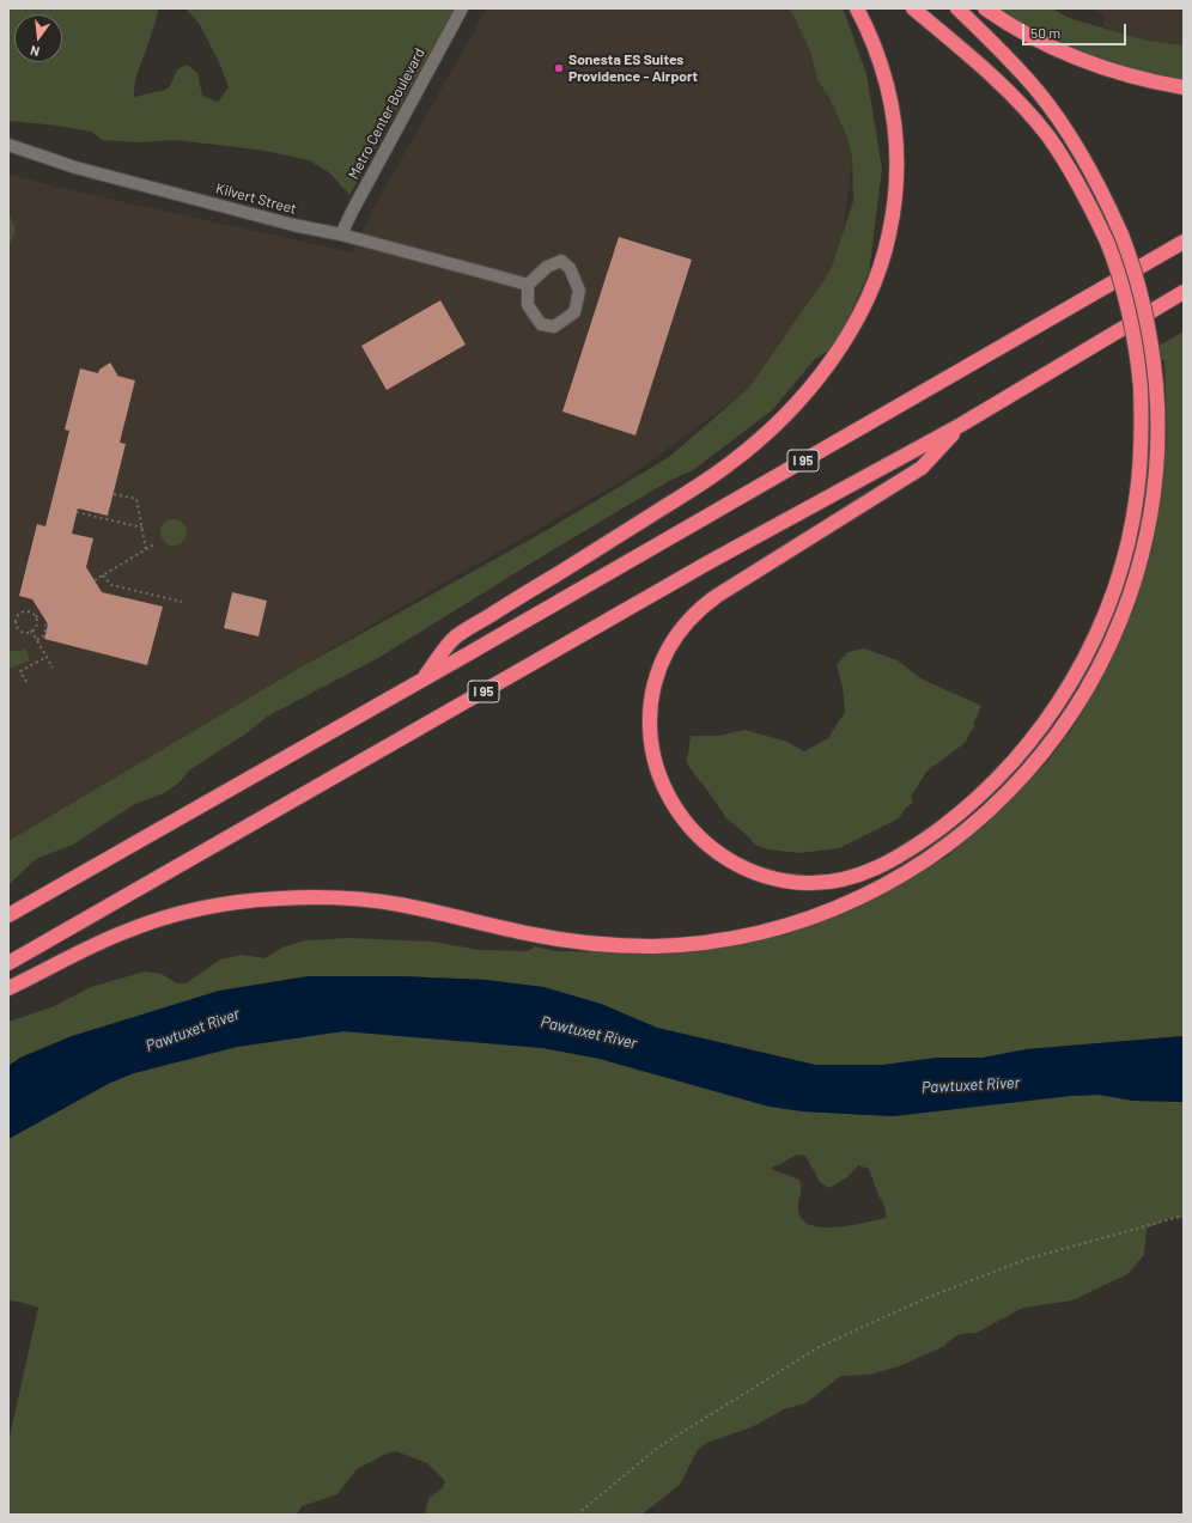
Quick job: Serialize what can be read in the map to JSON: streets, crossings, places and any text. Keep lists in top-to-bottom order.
{
  "streets": {
    "highway": ["I 95"],
    "street": ["Metro Center Boulevard", "Kilvert Street"]
  },
  "crossings": [
    ["Metro Center Boulevard", "Kilvert Street"]
  ],
  "water": ["Pawtuxet River"],
  "places": ["Sonesta ES Suites Providence - Airport"],
  "scale_bar": "50 m",
  "north": "bottom"
}
